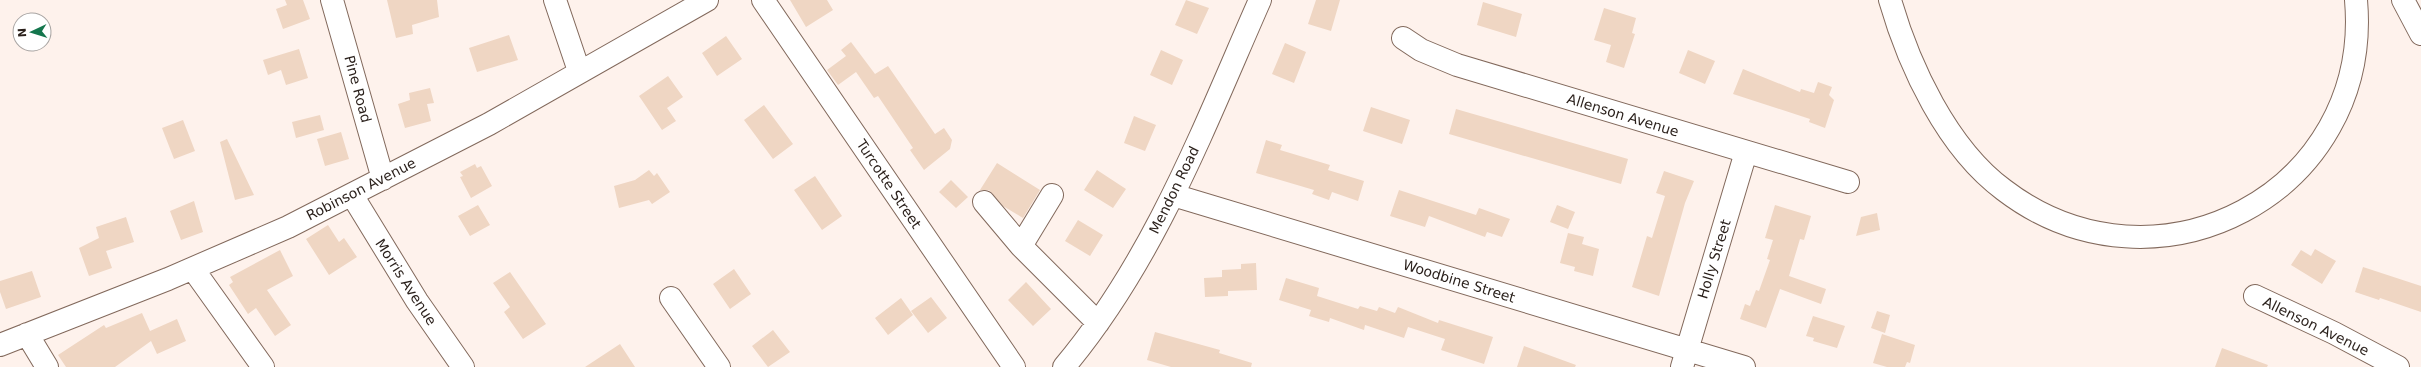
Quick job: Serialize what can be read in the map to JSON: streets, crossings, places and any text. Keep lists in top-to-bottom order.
{
  "streets": {
    "main road": [
      "Pine Road",
      "Allenson Avenue",
      "Turcotte Street",
      "Robinson Avenue",
      "Mendon Road",
      "Holly Street",
      "Woodbine Street",
      "Morris Avenue"
    ]
  },
  "crossings": [
    ["Pine Road", "Robinson Avenue"],
    ["Allenson Avenue", "Holly Street"],
    ["Robinson Avenue", "Morris Avenue"],
    ["Mendon Road", "Woodbine Street"],
    ["Holly Street", "Woodbine Street"]
  ],
  "north": "left"
}
